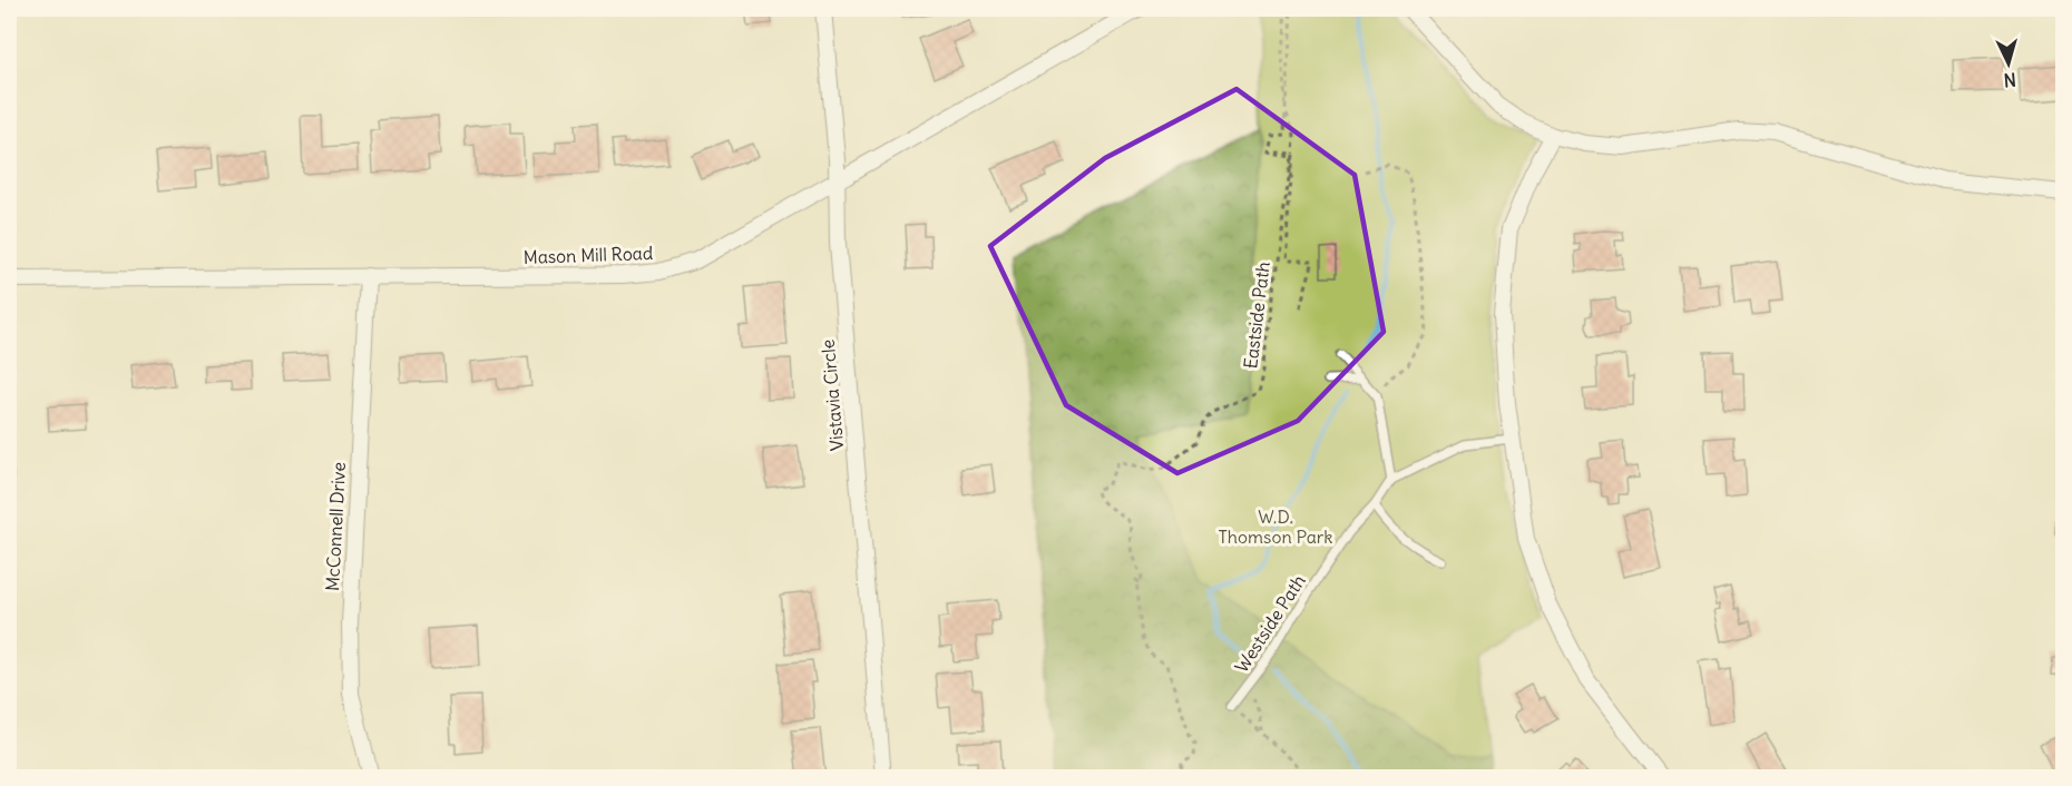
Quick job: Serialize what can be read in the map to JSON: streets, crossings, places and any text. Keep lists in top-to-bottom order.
{
  "streets": {
    "street": ["Mason Mill Road", "Vistavia Circle", "McConnell Drive"],
    "lane": ["Westside Path"],
    "path": ["Eastside Path"]
  },
  "crossings": [
    ["Mason Mill Road", "Vistavia Circle"],
    ["Mason Mill Road", "McConnell Drive"]
  ],
  "parks": ["W.D. Thomson Park"],
  "north": "bottom"
}
